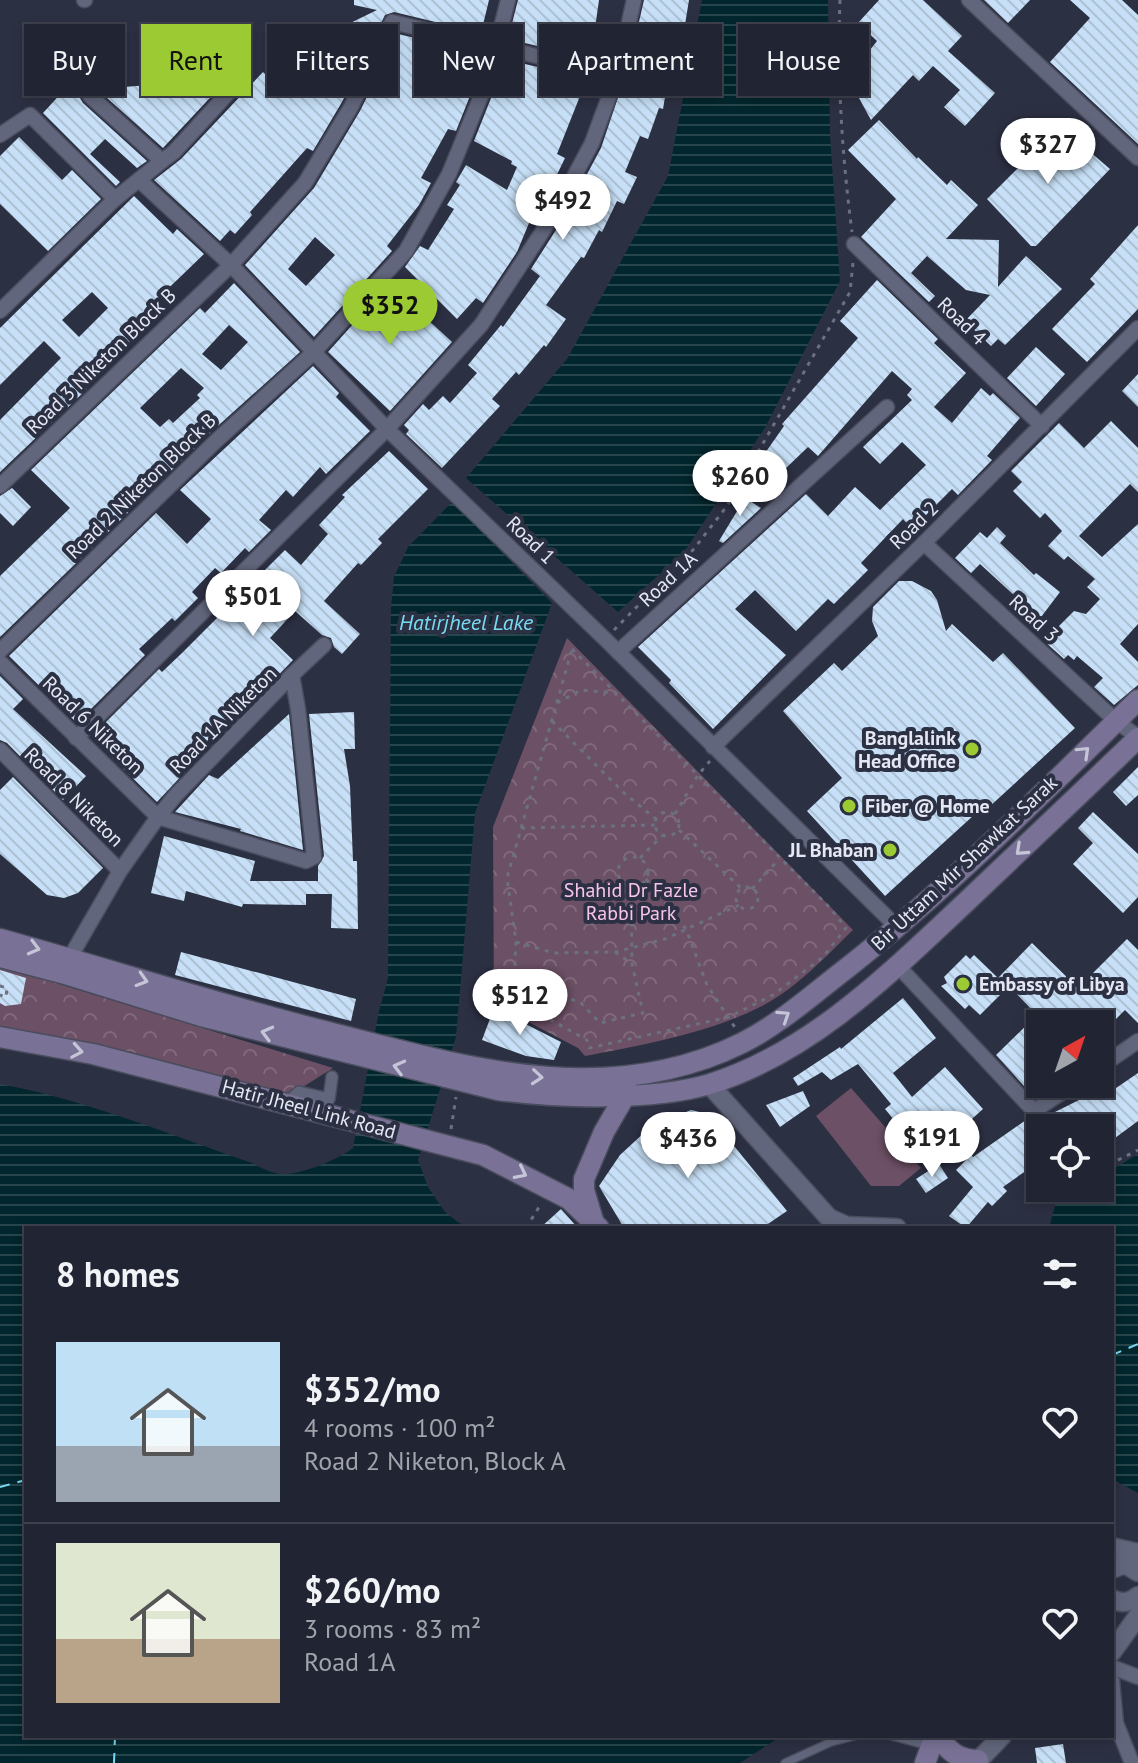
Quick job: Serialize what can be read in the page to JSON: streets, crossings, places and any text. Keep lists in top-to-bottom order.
{
  "streets": {
    "main road": ["Bir Uttam Mir Shawkat Sarak", "Hatir Jheel Link Road"],
    "street": [
      "Road 4",
      "Road 3 Niketon Block B",
      "Road 2 Niketon Block B",
      "Road 2",
      "Road 1",
      "Road 1A",
      "Road 3",
      "Road 1A Niketon",
      "Road 6 Niketon",
      "Road 8 Niketon"
    ]
  },
  "crossings": [
    ["Road 4", "Road 2"],
    ["Road 3 Niketon Block B", "Road 1"],
    ["Road 2 Niketon Block B", "Road 1"],
    ["Road 2", "Road 1"],
    ["Road 2", "Road 3"],
    ["Road 1", "Road 1A"],
    ["Road 1", "Bir Uttam Mir Shawkat Sarak"],
    ["Road 3", "Bir Uttam Mir Shawkat Sarak"],
    ["Road 1A Niketon", "Road 6 Niketon"],
    ["Road 1A Niketon", "Road 8 Niketon"],
    ["Road 1A Niketon", "Bir Uttam Mir Shawkat Sarak"]
  ],
  "one_way": ["Hatir Jheel Link Road"],
  "water": ["Hatirjheel Lake"],
  "parks": ["Shahid Dr Fazle Rabbi Park"],
  "places": [
    "Banglalink Head Office",
    "Fiber @ Home",
    "JL Bhaban",
    "Embassy of Libya"
  ],
  "north": "top right",
  "page": {
    "chip": [
      "Buy",
      "Rent",
      "Filters",
      "New",
      "Apartment",
      "House"
    ],
    "price": [
      "$327",
      "$492",
      "$352",
      "$260",
      "$501",
      "$512",
      "$191",
      "$436"
    ],
    "heading": "8 homes",
    "list": [
      {
        "name": "$352/mo",
        "note": "4 rooms · 100 m² · Road 2 Niketon, Block A"
      },
      {
        "name": "$260/mo",
        "note": "3 rooms · 83 m² · Road 1A"
      }
    ]
  }
}
